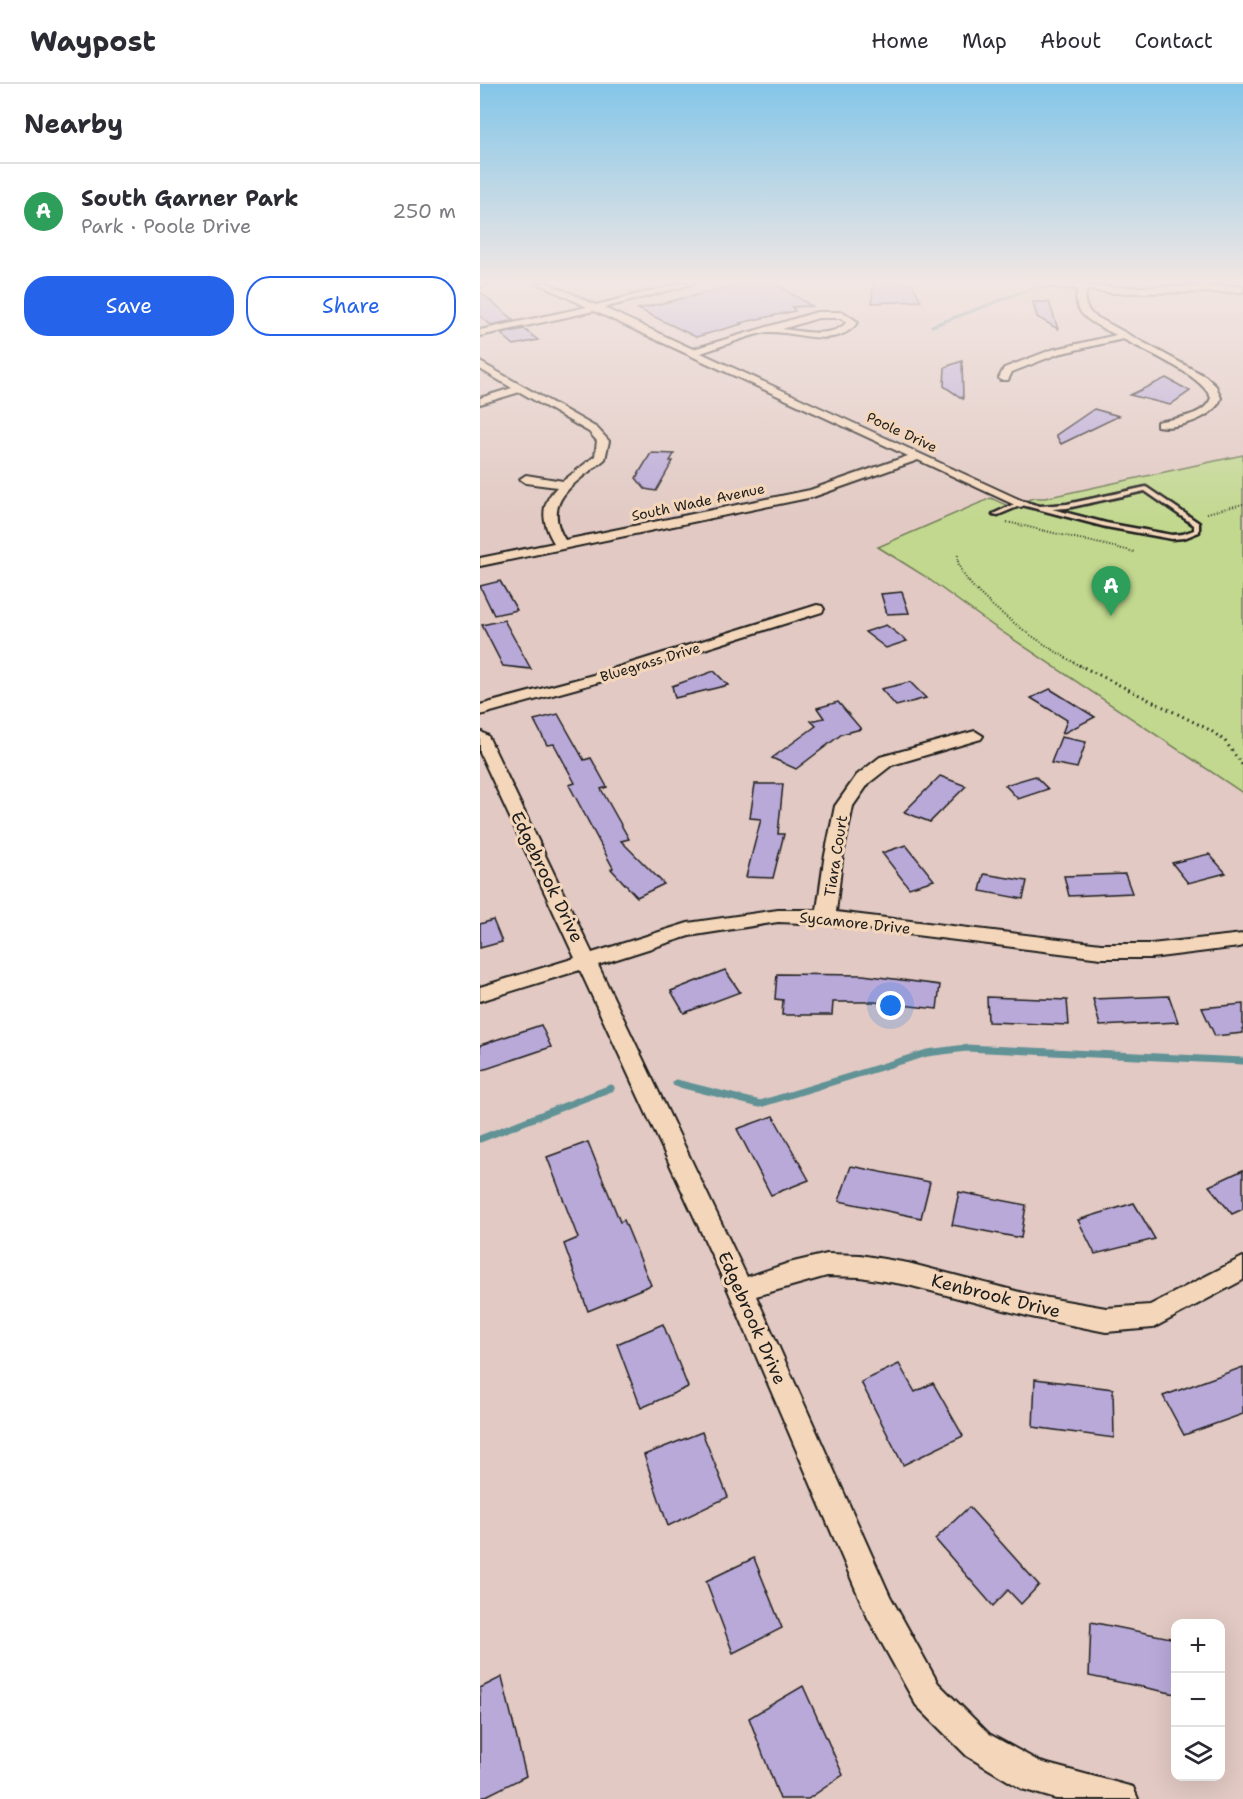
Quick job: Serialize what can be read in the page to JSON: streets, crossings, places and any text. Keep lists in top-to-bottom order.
{
  "streets": {
    "street": [
      "Poole Drive",
      "South Wade Avenue",
      "Bluegrass Drive",
      "Tiara Court",
      "Edgebrook Drive",
      "Sycamore Drive",
      "Kenbrook Drive"
    ]
  },
  "crossings": [
    ["Poole Drive", "South Wade Avenue"],
    ["Tiara Court", "Sycamore Drive"],
    ["Edgebrook Drive", "Sycamore Drive"],
    ["Edgebrook Drive", "Kenbrook Drive"]
  ],
  "page": {
    "header": "Waypost",
    "nav": [
      "Home",
      "Map",
      "About",
      "Contact"
    ],
    "heading": "Nearby",
    "list": [
      {
        "mark": "A",
        "name": "South Garner Park",
        "note": "Park · Poole Drive",
        "value": "250 m"
      }
    ],
    "buttons": ["Save", "Share"],
    "pins": "A",
    "map_buttons": ["+", "−"]
  }
}
